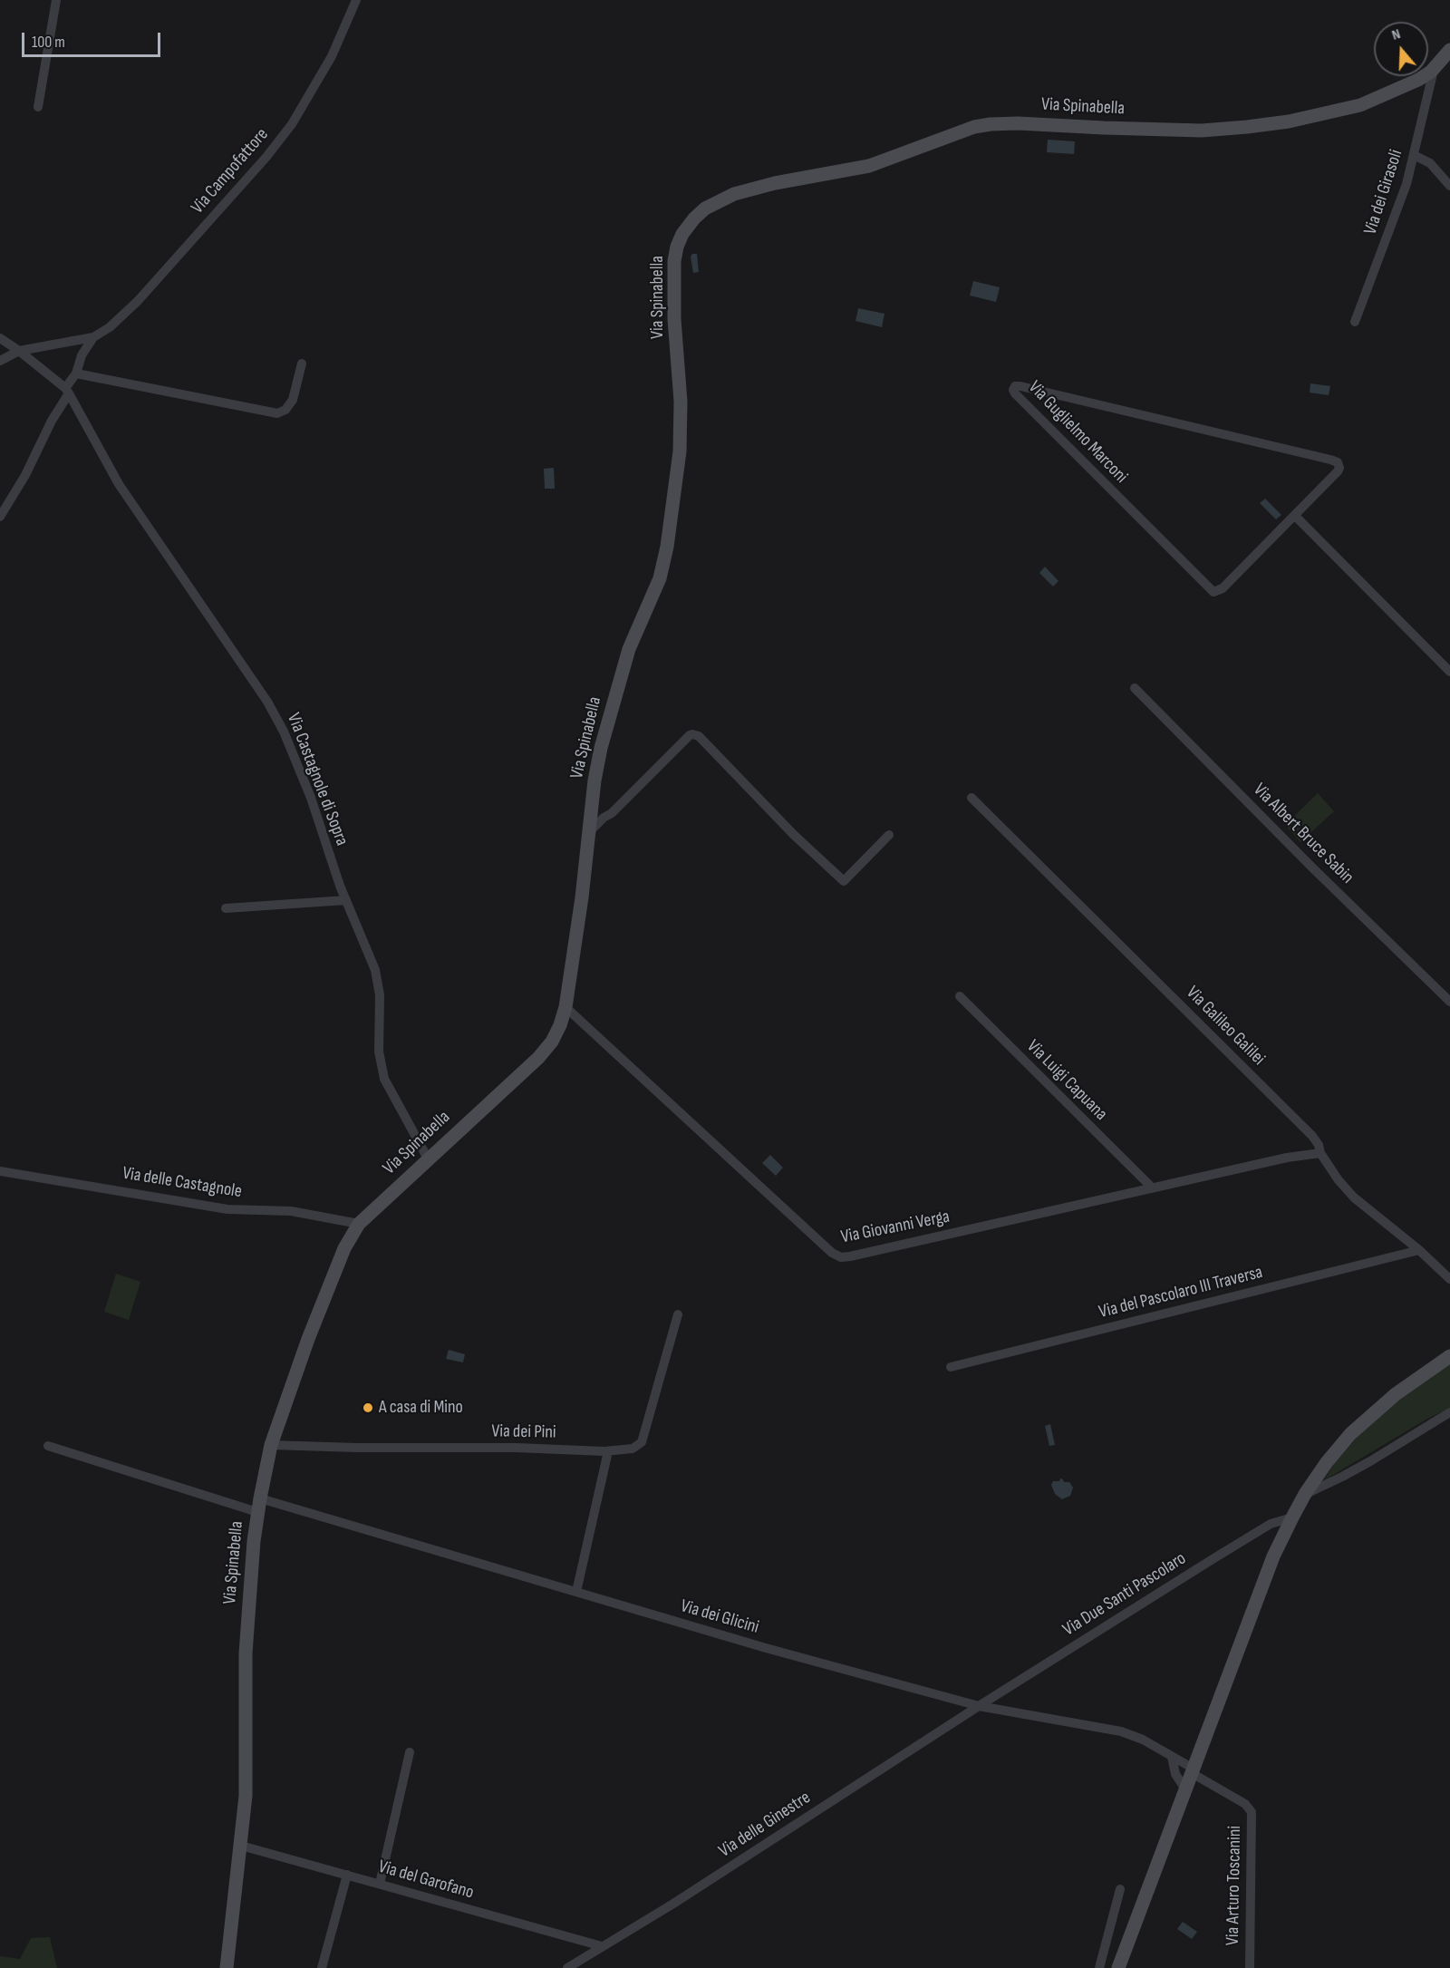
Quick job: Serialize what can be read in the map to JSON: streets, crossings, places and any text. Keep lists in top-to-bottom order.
{
  "streets": {
    "street": [
      "Via Spinabella",
      "Via Campofattore",
      "Via dei Girasoli",
      "Via Guglielmo Marconi",
      "Via Castagnole di Sopra",
      "Via Albert Bruce Sabin",
      "Via Galileo Galilei",
      "Via Luigi Capuana",
      "Via delle Castagnole",
      "Via Giovanni Verga",
      "Via del Pascolaro III Traversa",
      "Via dei Pini",
      "Via Due Santi Pascolaro",
      "Via dei Glicini",
      "Via delle Ginestre",
      "Via del Garofano",
      "Via Arturo Toscanini"
    ]
  },
  "crossings": [
    ["Via Spinabella", "Via dei Girasoli"],
    ["Via Spinabella", "Via Castagnole di Sopra"],
    ["Via Spinabella", "Via delle Castagnole"],
    ["Via Spinabella", "Via Giovanni Verga"],
    ["Via Spinabella", "Via dei Pini"],
    ["Via Spinabella", "Via dei Glicini"],
    ["Via Spinabella", "Via del Garofano"],
    ["Via Campofattore", "Via Castagnole di Sopra"],
    ["Via Galileo Galilei", "Via Giovanni Verga"],
    ["Via Galileo Galilei", "Via del Pascolaro III Traversa"],
    ["Via Luigi Capuana", "Via Giovanni Verga"],
    ["Via Due Santi Pascolaro", "Via dei Glicini"],
    ["Via Due Santi Pascolaro", "Via delle Ginestre"],
    ["Via dei Glicini", "Via delle Ginestre"],
    ["Via dei Glicini", "Via Arturo Toscanini"],
    ["Via delle Ginestre", "Via del Garofano"]
  ],
  "places": ["A casa di Mino"],
  "scale_bar": "100 m",
  "north": "top"
}
